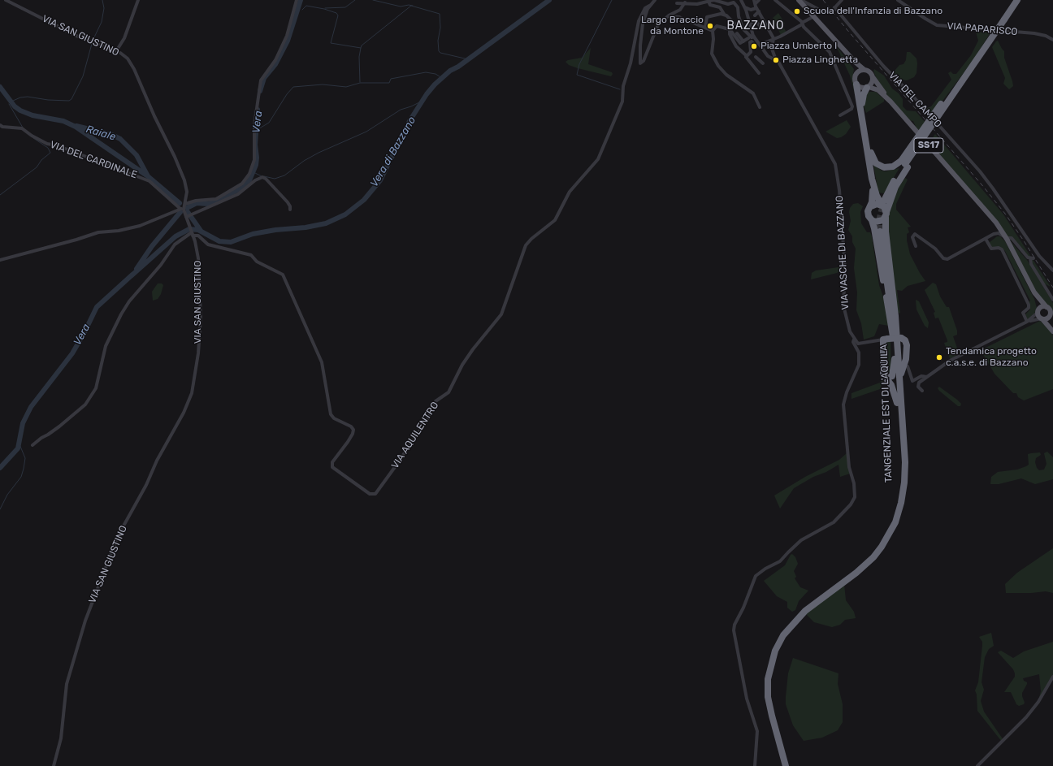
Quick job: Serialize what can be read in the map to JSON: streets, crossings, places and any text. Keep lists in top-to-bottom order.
{
  "streets": {
    "highway": ["TANGENZIALE EST DI L'AQUILA"],
    "main road": ["SS17"],
    "street": [
      "VIA PAPARISCO",
      "VIA SAN GIUSTINO",
      "VIA DEL CAMPO",
      "VIA DEL CARDINALE",
      "VIA VASCHE DI BAZZANO",
      "VIA AQUILENTRO"
    ]
  },
  "crossings": [
    ["VIA SAN GIUSTINO", "VIA DEL CARDINALE"],
    ["VIA SAN GIUSTINO", "VIA AQUILENTRO"]
  ],
  "districts": ["BAZZANO"],
  "water": ["Vera", "Raiale", "Vera di Bazzano"],
  "places": [
    "Scuola dell'Infanzia di Bazzano",
    "Largo Braccio da Montone",
    "Piazza Umberto I",
    "Piazza Linghetta",
    "Tendamica progetto c.a.s.e. di Bazzano"
  ]
}
